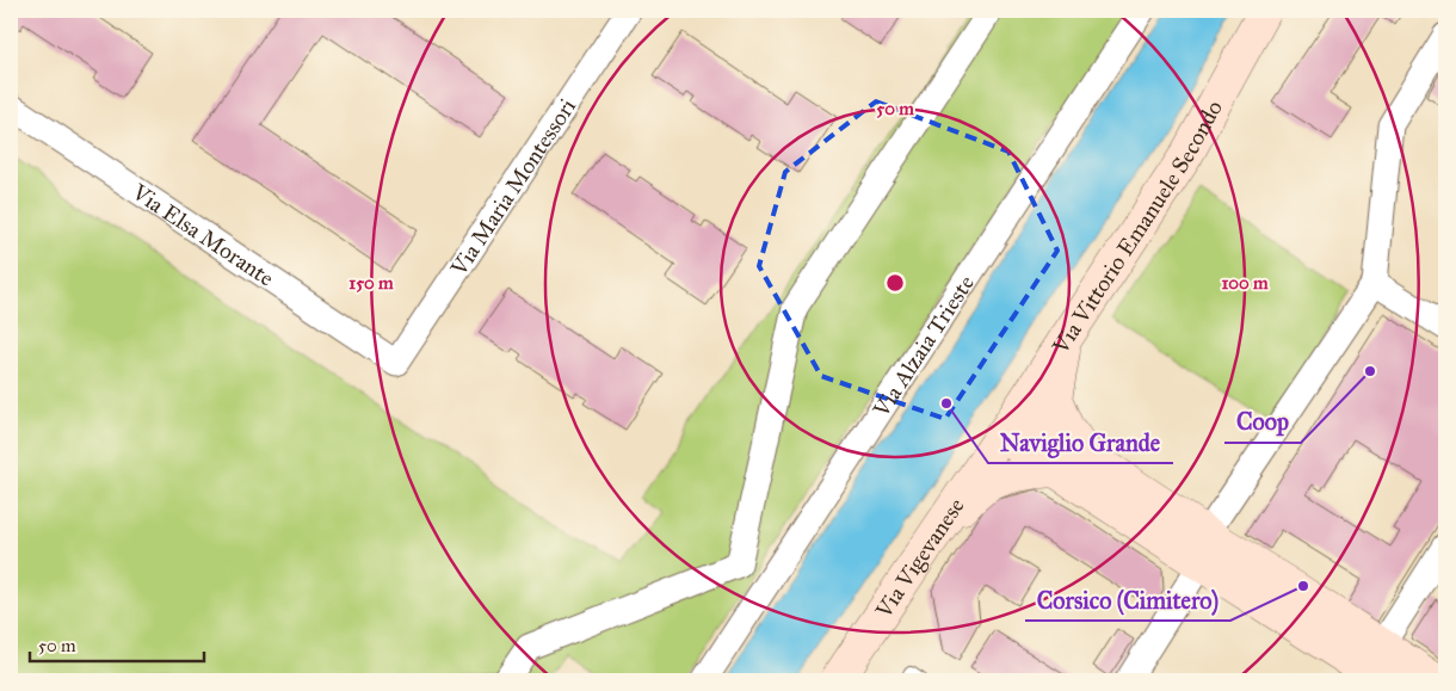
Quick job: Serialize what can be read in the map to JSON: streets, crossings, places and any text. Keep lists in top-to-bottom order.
{
  "streets": {
    "street": [
      "Via Maria Montessori",
      "Via Vittorio Emanuele Secondo",
      "Via Elsa Morante",
      "Via Alzaia Trieste",
      "Via Vigevanese"
    ]
  },
  "crossings": [
    ["Via Maria Montessori", "Via Elsa Morante"],
    ["Via Vittorio Emanuele Secondo", "Via Vigevanese"]
  ],
  "places": ["Coop", "Naviglio Grande", "Corsico (Cimitero)"],
  "scale_bar": "50 m",
  "rings": ["50 m", "100 m", "150 m"]
}
